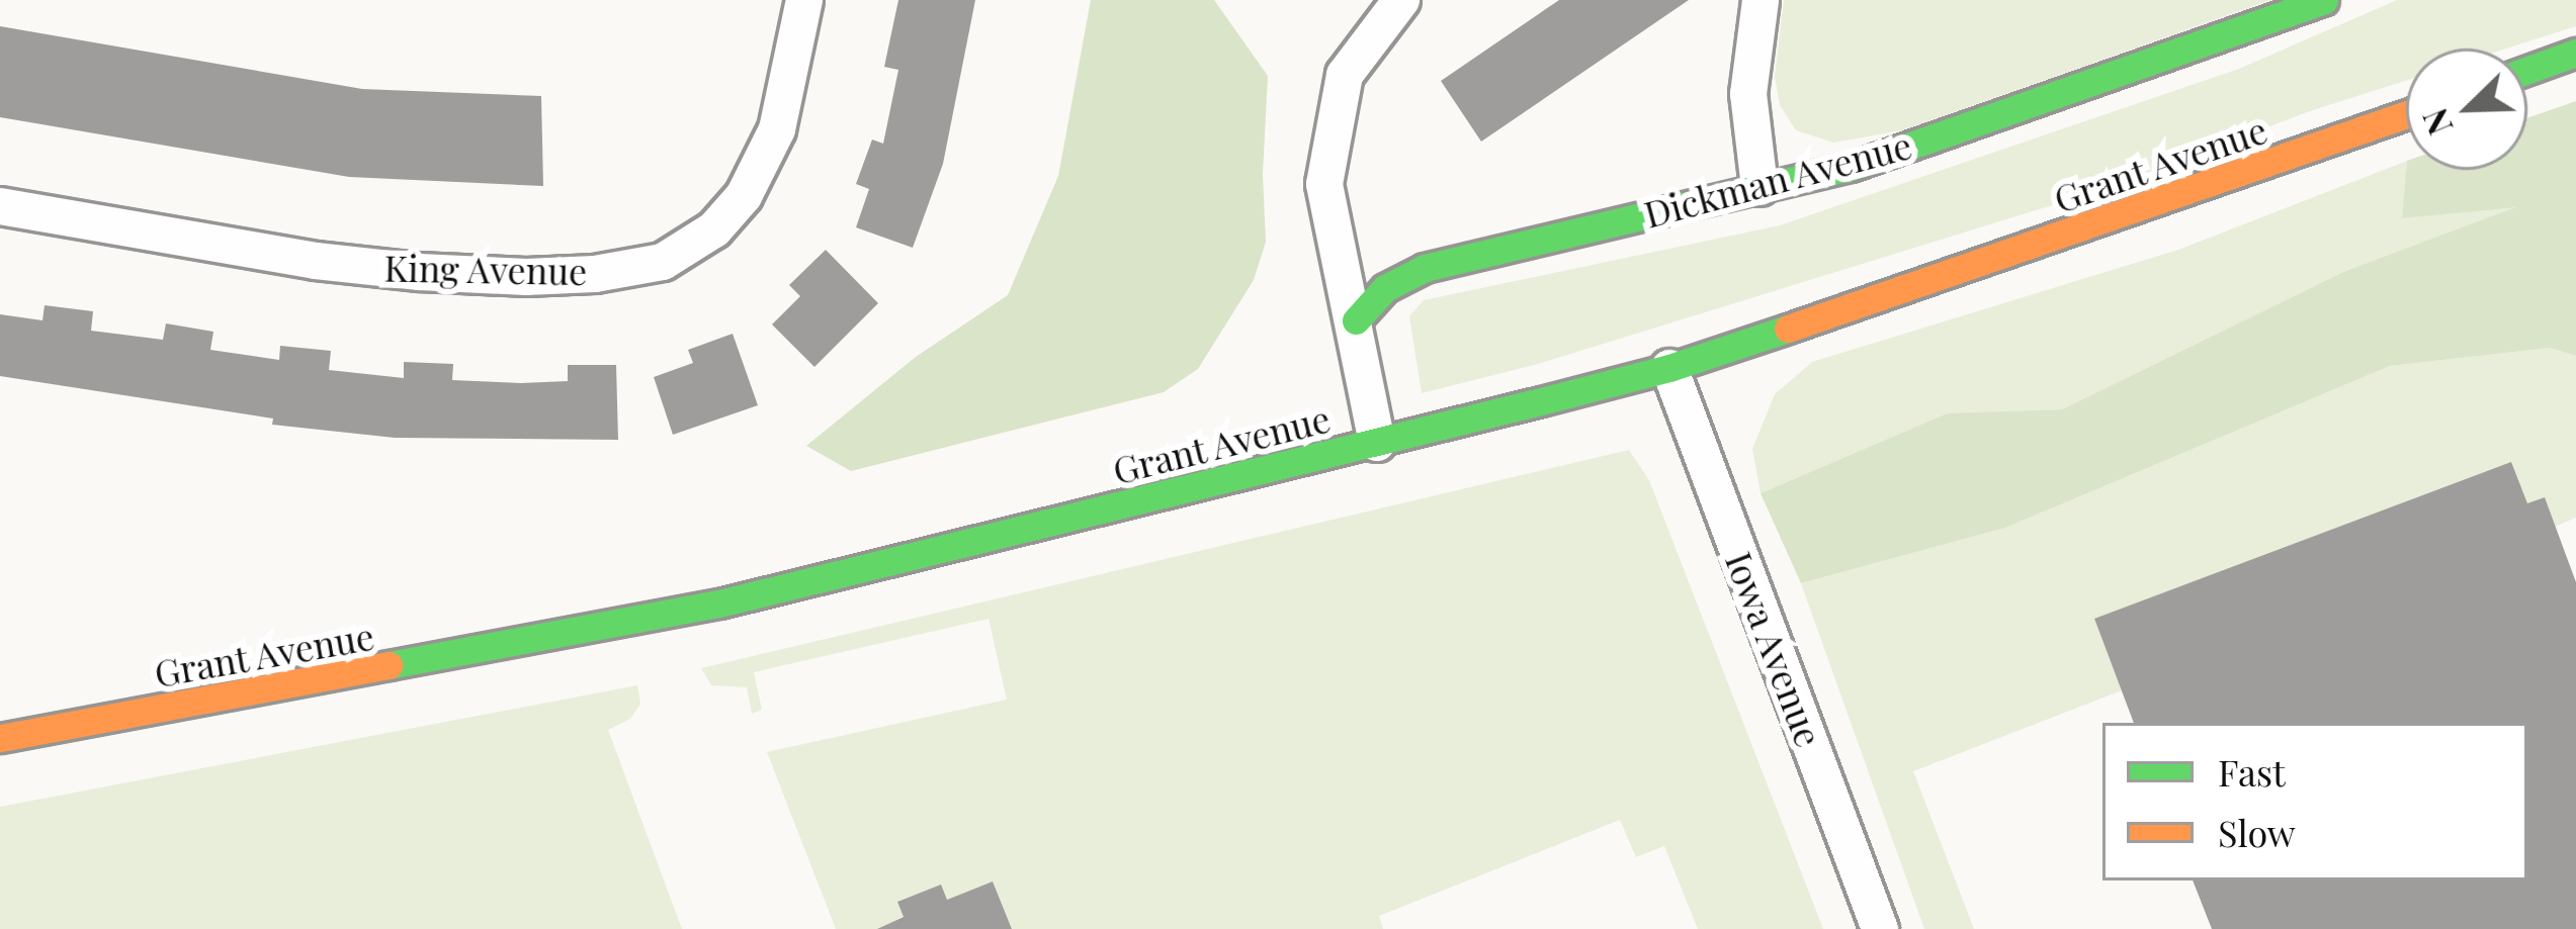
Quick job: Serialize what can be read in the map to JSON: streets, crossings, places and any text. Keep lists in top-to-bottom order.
{
  "streets": {
    "main road": ["Grant Avenue", "Dickman Avenue"],
    "street": ["King Avenue", "Iowa Avenue"]
  },
  "crossings": [
    ["Grant Avenue", "Iowa Avenue"]
  ],
  "legend": ["Fast", "Slow"],
  "north": "bottom left"
}
